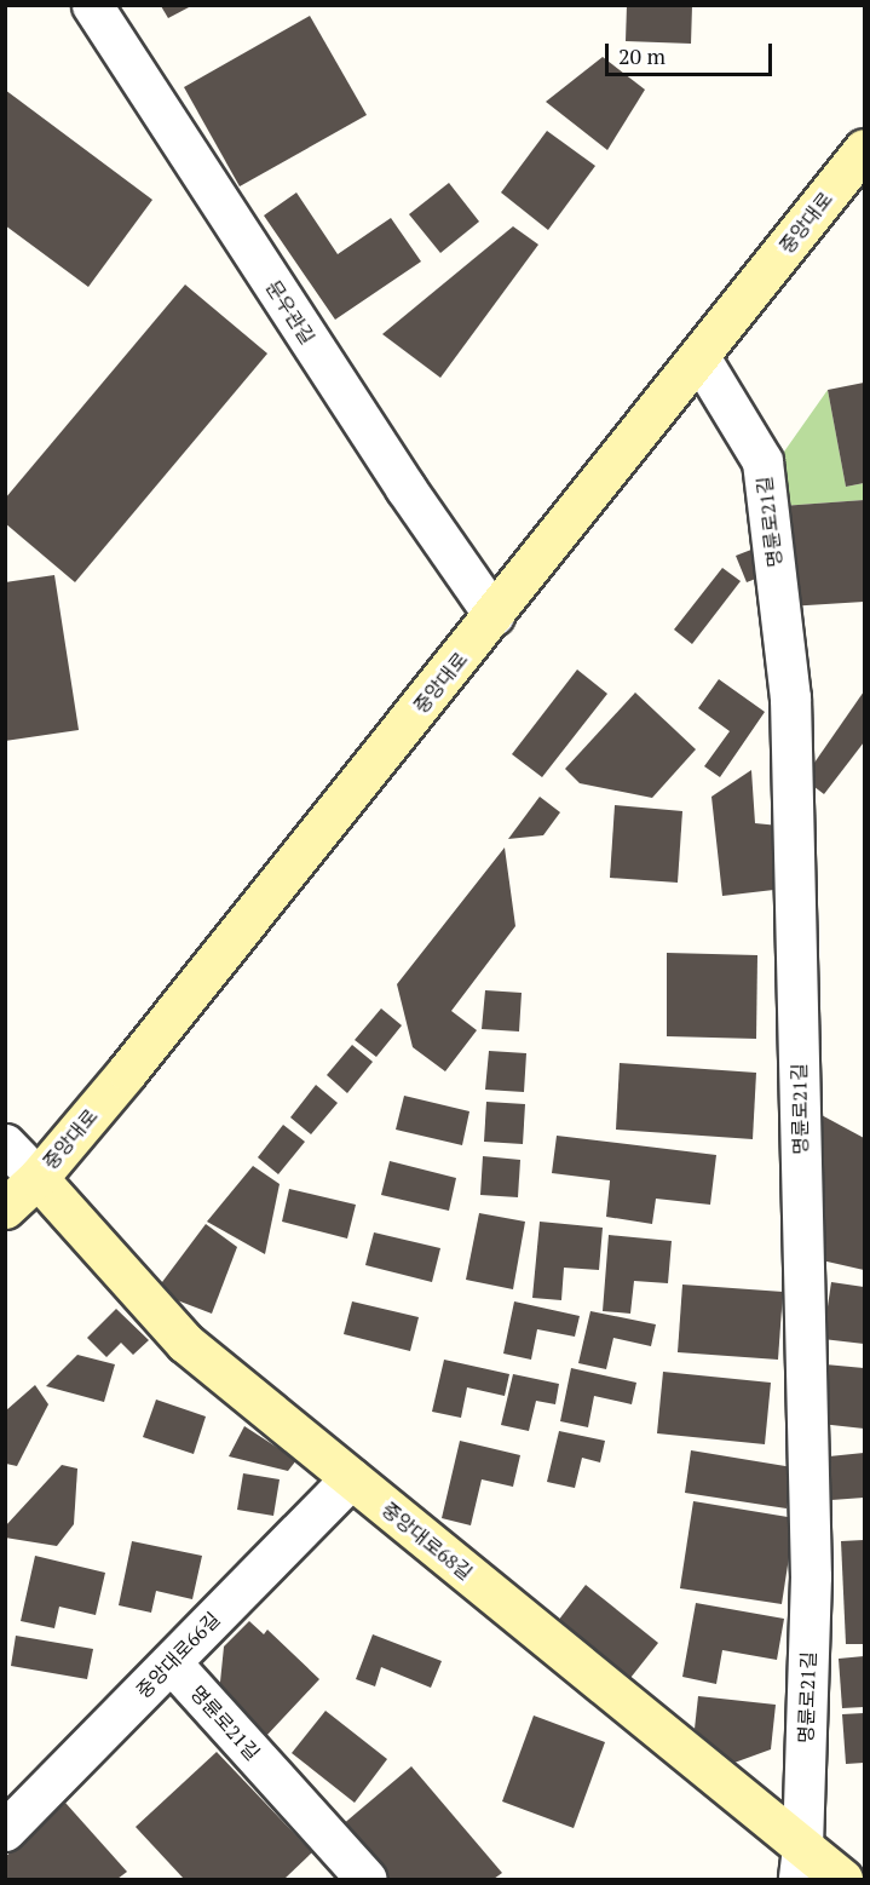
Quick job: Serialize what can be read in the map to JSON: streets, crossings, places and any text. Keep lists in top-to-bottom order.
{
  "streets": {
    "main road": ["중앙대로", "중앙대로68길"],
    "street": ["문우관길", "명륜로21길", "중앙대로66길"]
  },
  "crossings": [
    ["중앙대로", "문우관길"],
    ["중앙대로", "명륜로21길"],
    ["중앙대로", "중앙대로68길"],
    ["명륜로21길", "중앙대로68길"],
    ["명륜로21길", "중앙대로66길"],
    ["중앙대로68길", "중앙대로66길"]
  ],
  "scale_bar": "20 m"
}
